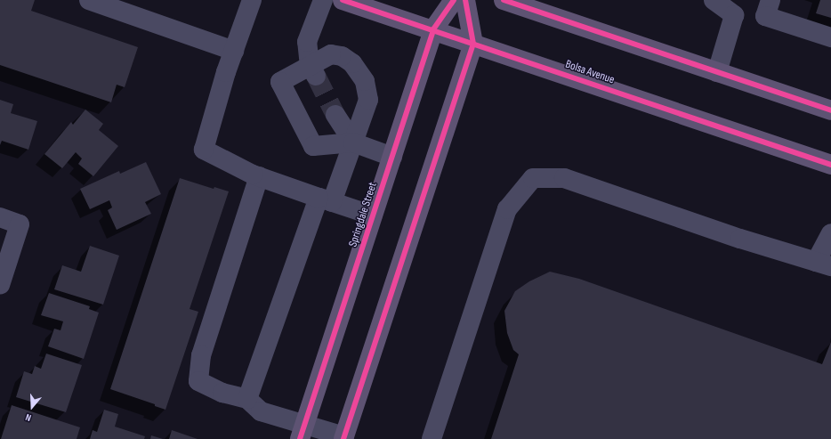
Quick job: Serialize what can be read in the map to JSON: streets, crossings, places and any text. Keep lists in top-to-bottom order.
{
  "streets": {
    "main road": ["Bolsa Avenue", "Springdale Street"]
  },
  "crossings": [
    ["Bolsa Avenue", "Springdale Street"]
  ],
  "north": "bottom"
}
